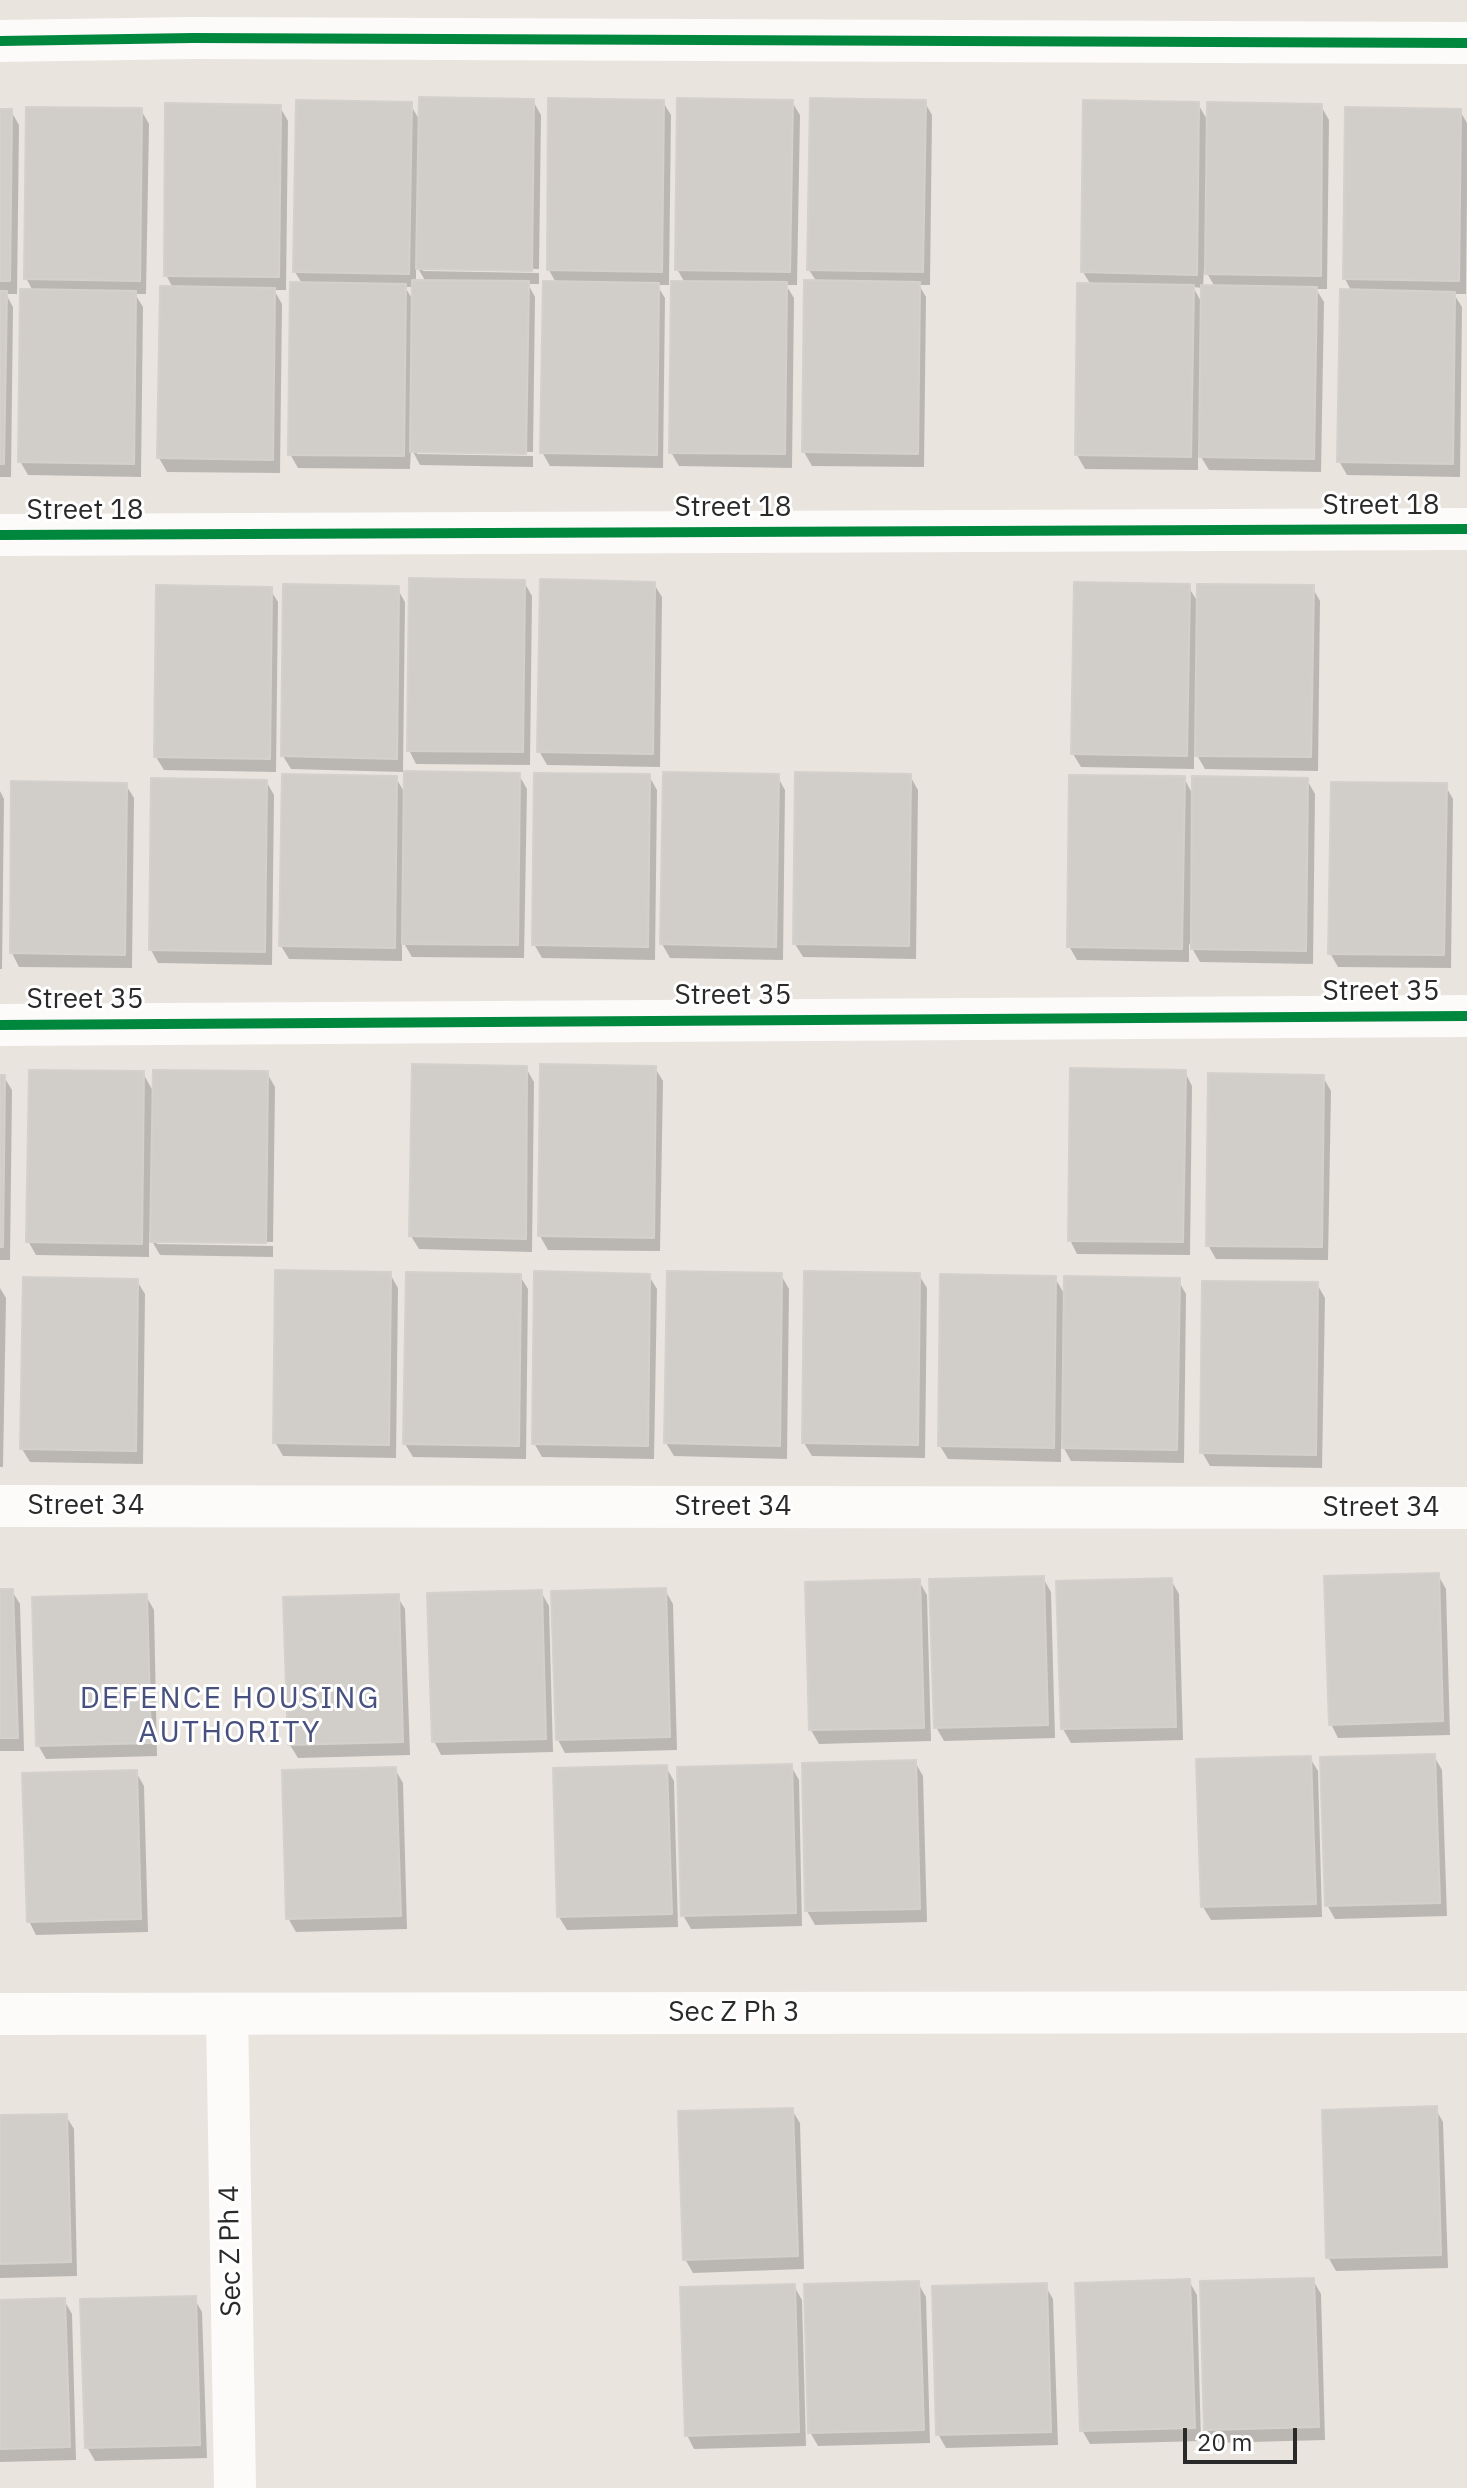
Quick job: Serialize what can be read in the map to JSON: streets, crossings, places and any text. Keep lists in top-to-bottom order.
{
  "streets": {
    "street": [
      "Street 18",
      "Street 35",
      "Street 34",
      "Sec Z Ph 3",
      "Sec Z Ph 4"
    ]
  },
  "crossings": [
    ["Sec Z Ph 3", "Sec Z Ph 4"]
  ],
  "districts": ["DEFENCE HOUSING AUTHORITY"],
  "scale_bar": "20 m"
}
